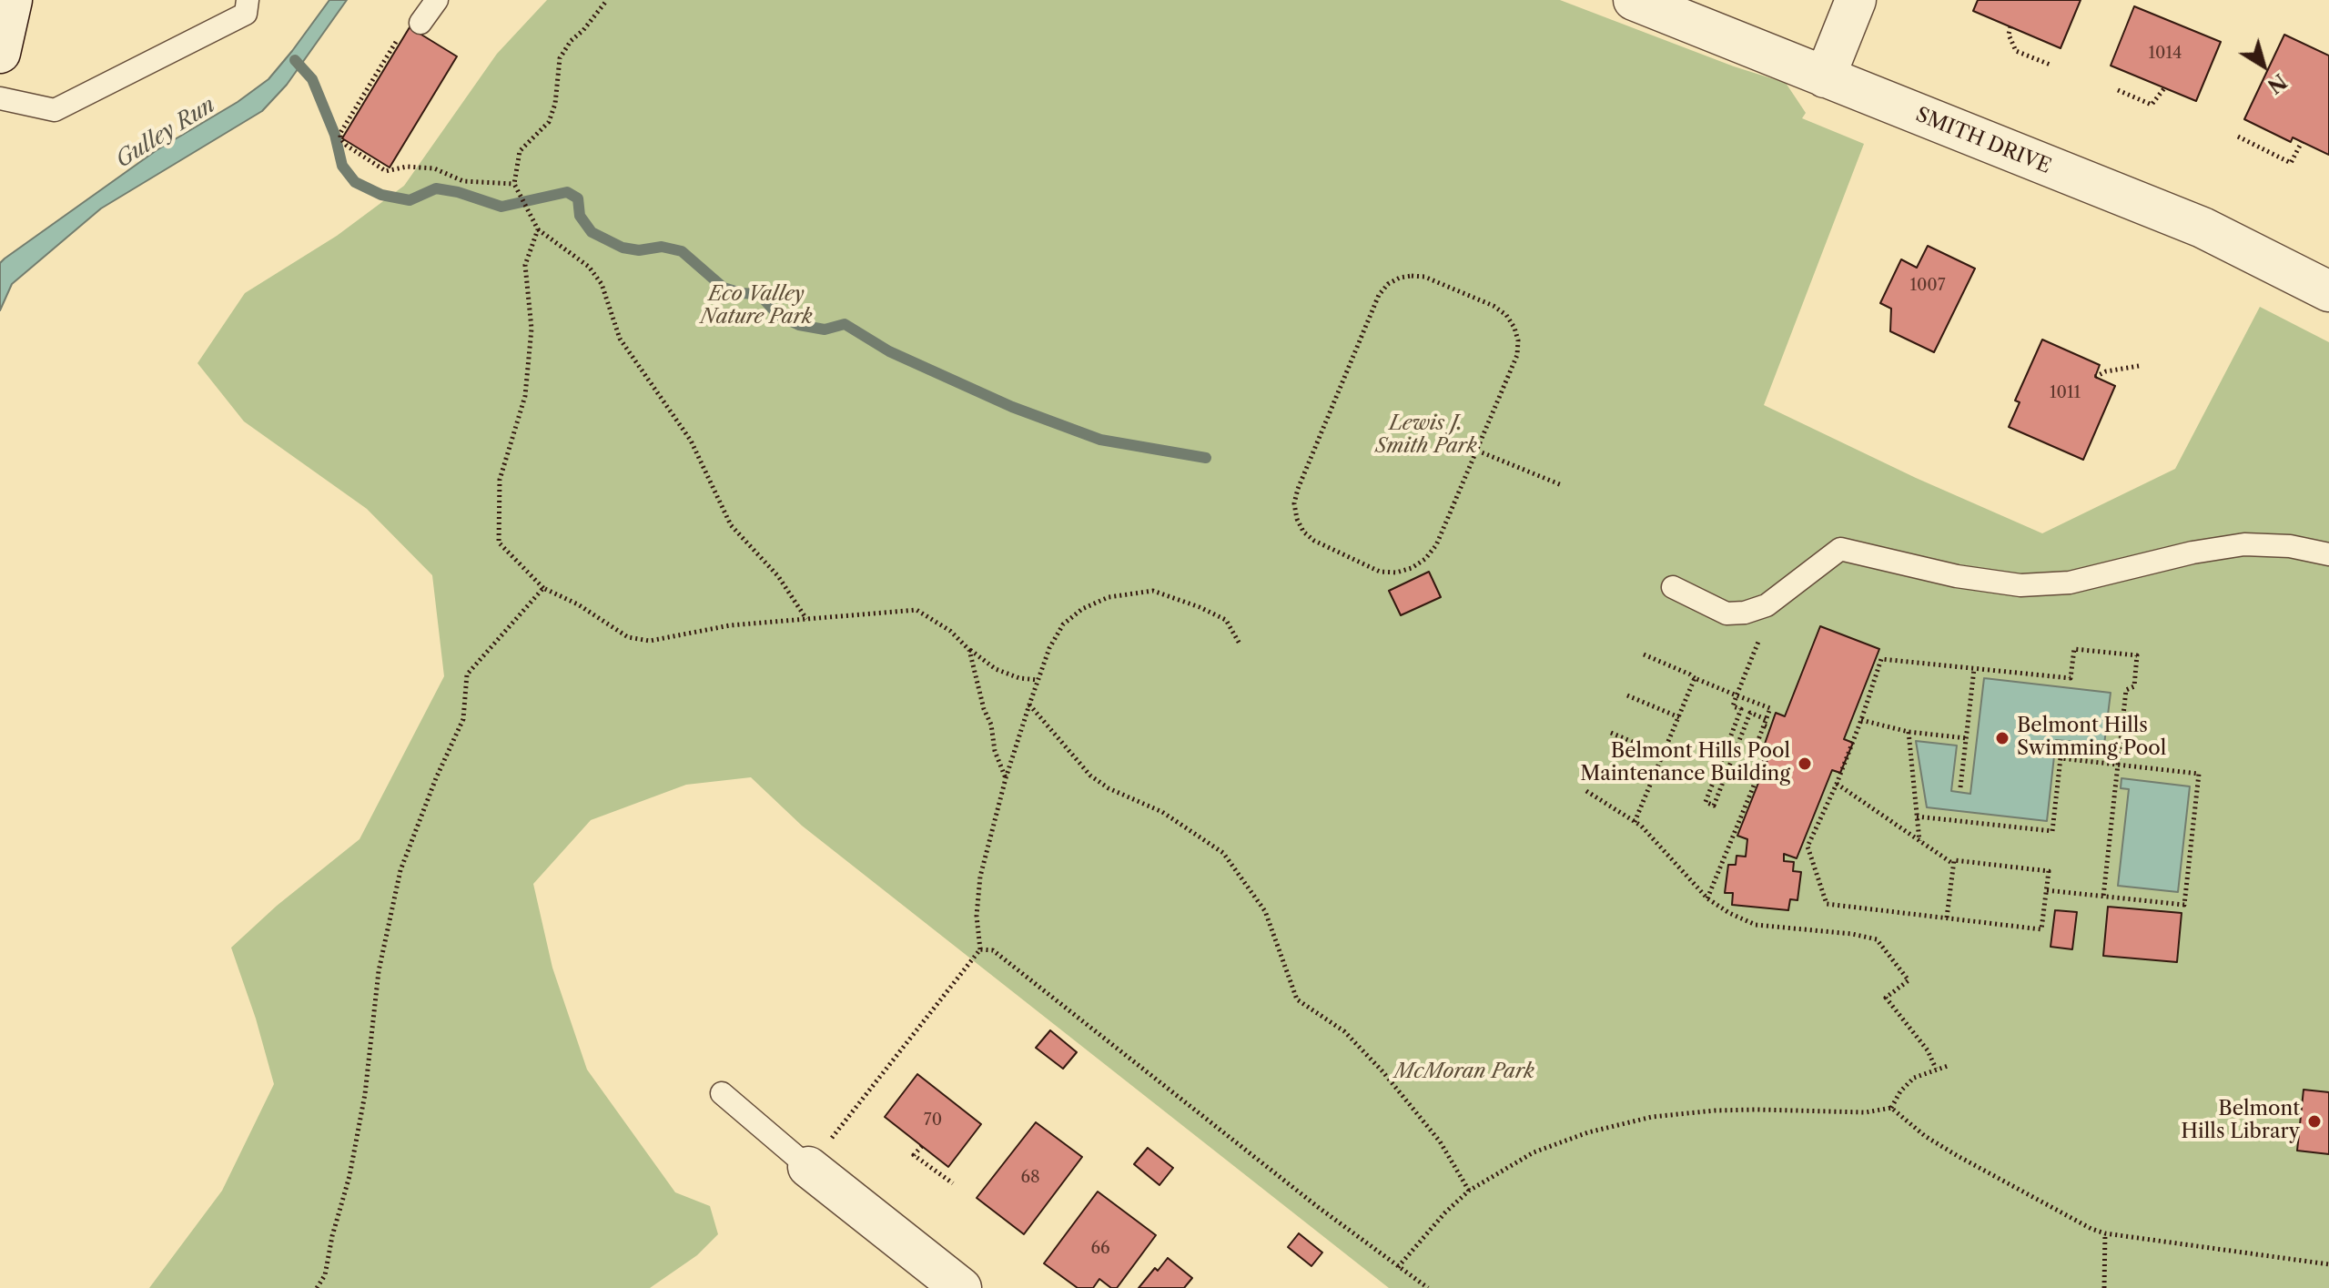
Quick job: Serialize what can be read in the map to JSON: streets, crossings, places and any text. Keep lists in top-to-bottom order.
{
  "streets": {
    "street": ["SMITH DRIVE"]
  },
  "water": ["Gulley Run"],
  "parks": ["Eco Valley Nature Park", "Lewis J. Smith Park", "McMoran Park"],
  "places": ["Belmont Hills Swimming Pool", "Belmont Hills Pool Maintenance Building", "Belmont Hills Library"],
  "house_numbers": [
    "1014",
    "1007",
    "1011",
    "70",
    "68",
    "66"
  ],
  "north": "bottom right"
}
